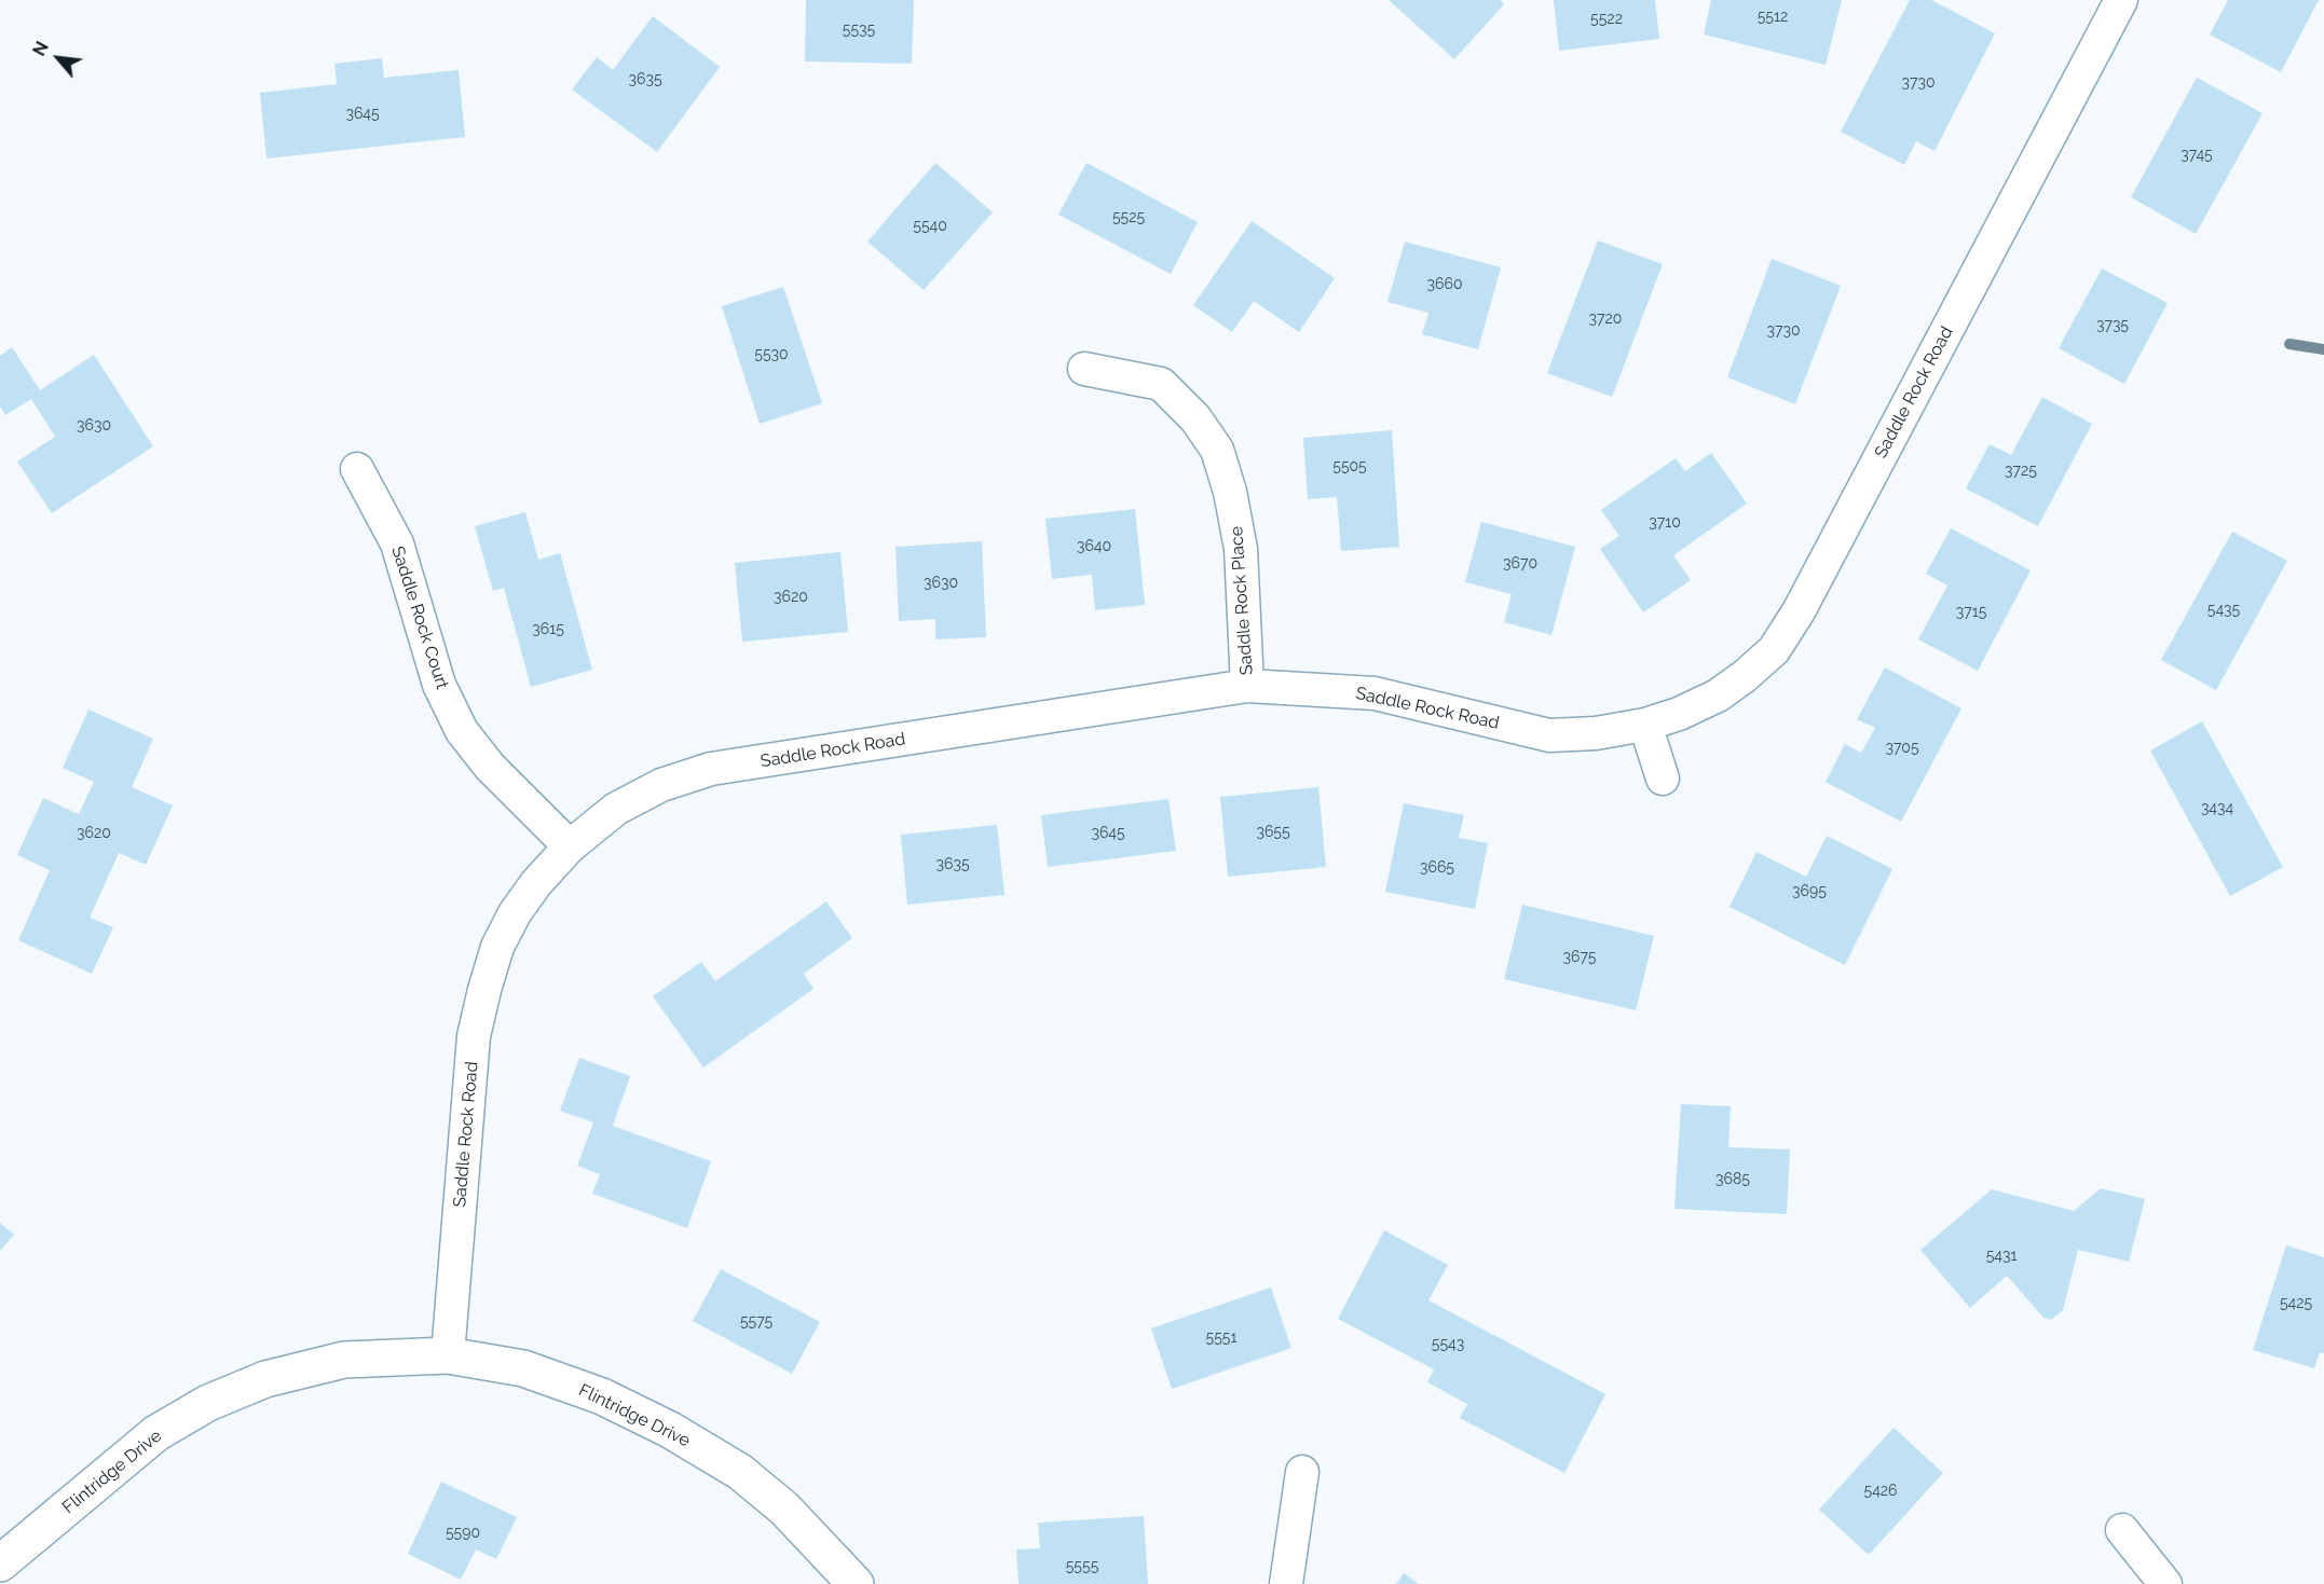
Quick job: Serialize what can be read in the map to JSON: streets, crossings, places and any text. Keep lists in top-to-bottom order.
{
  "streets": {
    "street": [
      "Saddle Rock Road",
      "Saddle Rock Place",
      "Saddle Rock Court",
      "Flintridge Drive"
    ]
  },
  "crossings": [
    ["Saddle Rock Road", "Saddle Rock Place"],
    ["Saddle Rock Road", "Saddle Rock Court"],
    ["Saddle Rock Road", "Flintridge Drive"]
  ],
  "house_numbers": [
    "5512",
    "5522",
    "5535",
    "3635",
    "3730",
    "3645",
    "3745",
    "5525",
    "5540",
    "3660",
    "3720",
    "3735",
    "3730",
    "5530",
    "3630",
    "5505",
    "3725",
    "3710",
    "3640",
    "3670",
    "3630",
    "3620",
    "5435",
    "3715",
    "3615",
    "3705",
    "3434",
    "3655",
    "3620",
    "3645",
    "3635",
    "3665",
    "3695",
    "3675",
    "3685",
    "5431",
    "5425",
    "5575",
    "5551",
    "5543",
    "5426",
    "5590",
    "5555"
  ],
  "north": "top left"
}
